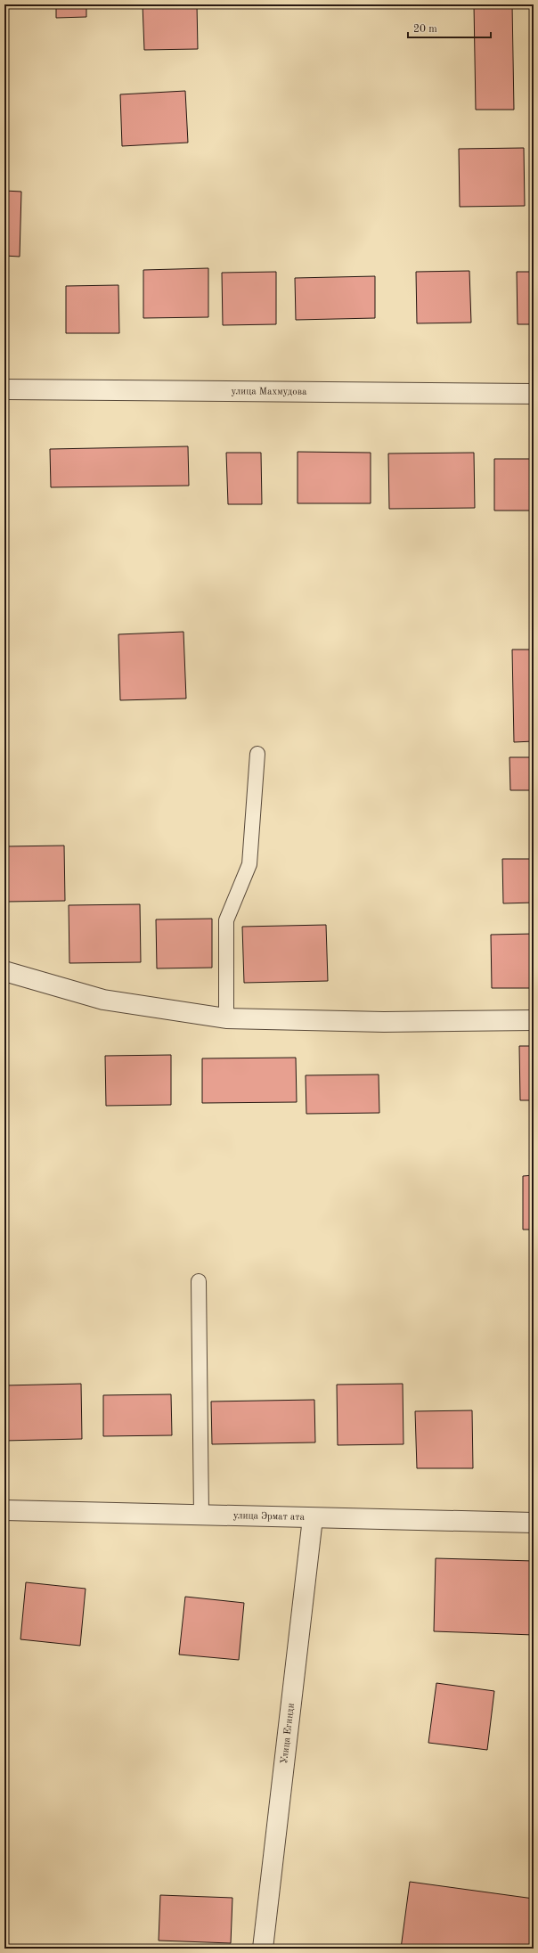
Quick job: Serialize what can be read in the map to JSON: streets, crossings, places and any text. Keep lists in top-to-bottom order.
{
  "streets": {
    "street": ["улица Махмудова", "улица Эрмат ата", "Улица Егинди"]
  },
  "crossings": [
    ["улица Эрмат ата", "Улица Егинди"]
  ],
  "scale_bar": "20 m"
}
